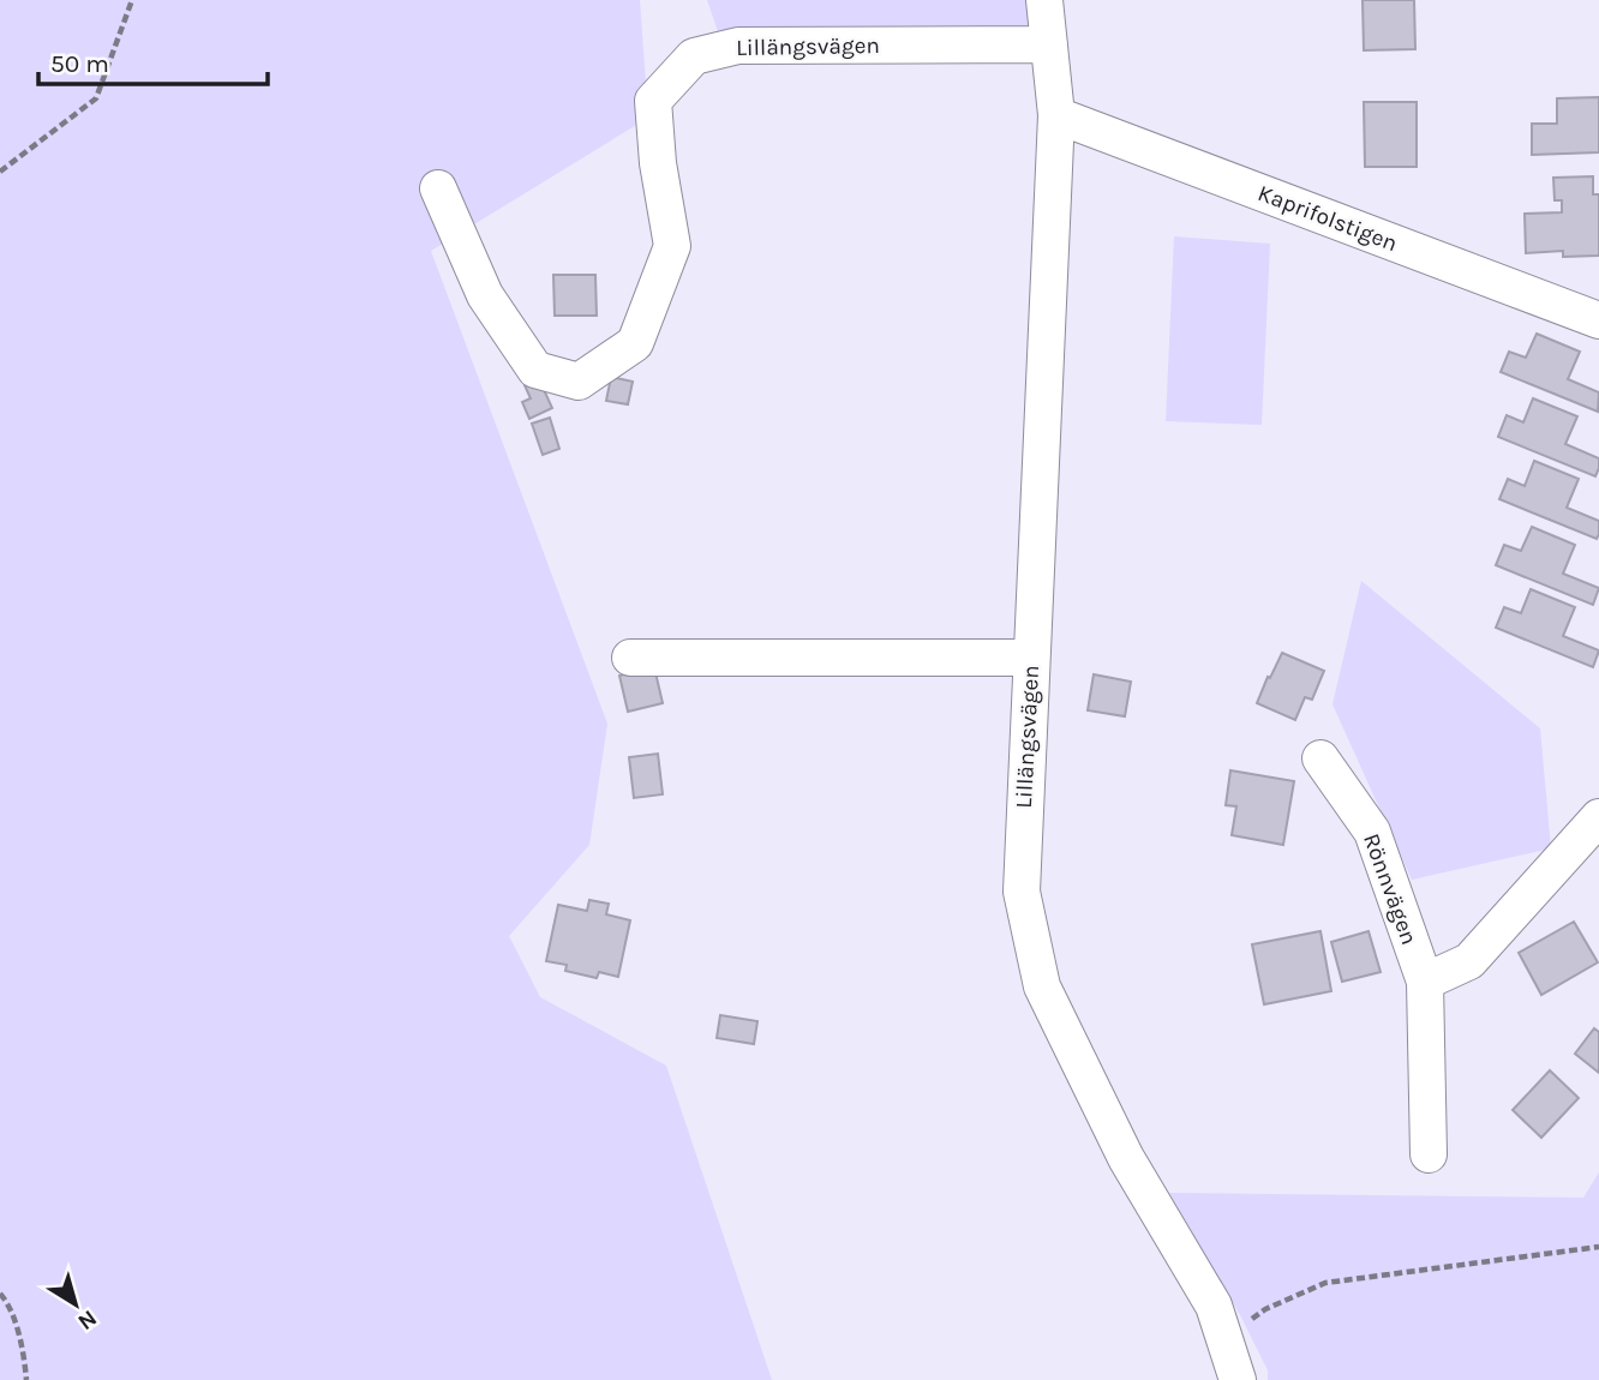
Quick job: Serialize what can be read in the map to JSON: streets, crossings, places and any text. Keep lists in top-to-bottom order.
{
  "streets": {
    "street": ["Lillängsvägen", "Kaprifolstigen", "Rönnvägen"]
  },
  "crossings": [
    ["Lillängsvägen", "Kaprifolstigen"]
  ],
  "scale_bar": "50 m",
  "north": "bottom right"
}
